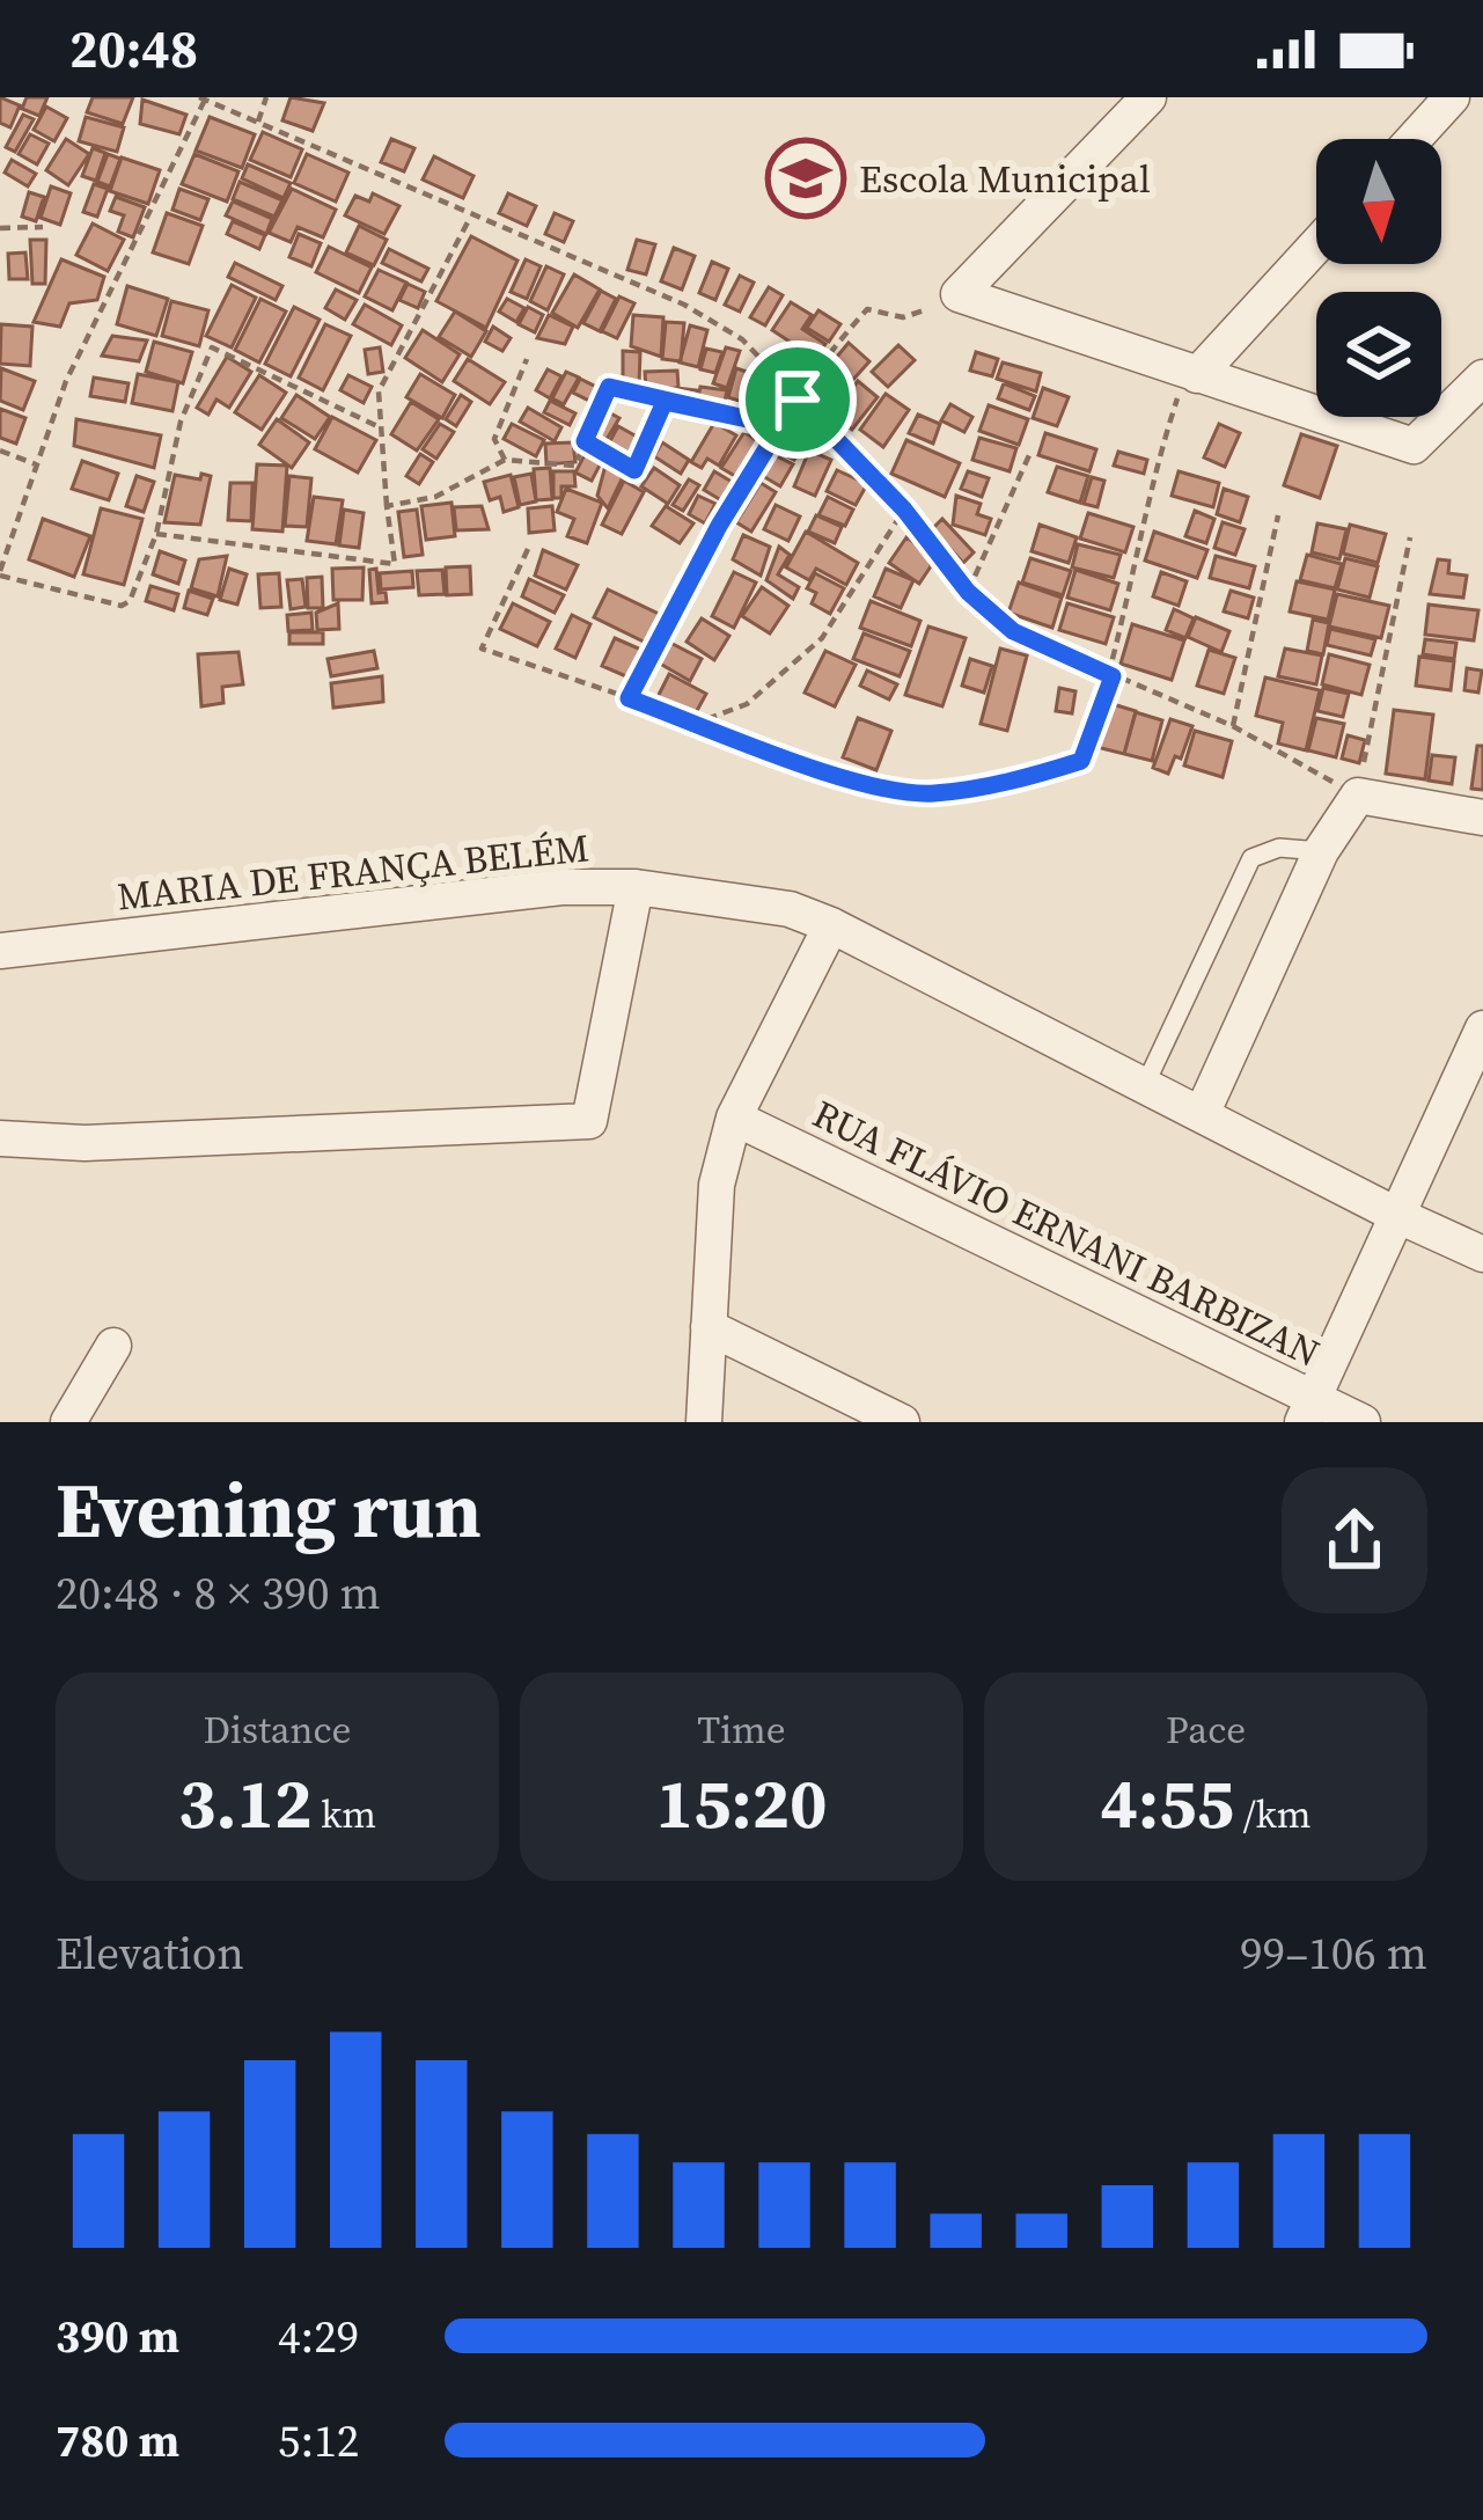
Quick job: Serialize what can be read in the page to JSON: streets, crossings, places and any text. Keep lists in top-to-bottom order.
{
  "streets": {
    "street": ["MARIA DE FRANÇA BELÉM", "RUA FLÁVIO ERNANI BARBIZAN"]
  },
  "places": {
    "school or university": ["Escola Municipal"]
  },
  "north": "bottom",
  "page": {
    "status": "20:48",
    "heading": ["Evening run", "20:48 · 8 × 390 m"],
    "stats": [
      ["Distance", "3.12 km"],
      ["Time", "15:20"],
      ["Pace", "4:55 /km"]
    ],
    "chart": ["Elevation", "99–106 m"],
    "list": [
      {
        "name": "390 m",
        "note": "4:29"
      },
      {
        "name": "780 m",
        "note": "5:12"
      }
    ]
  }
}
